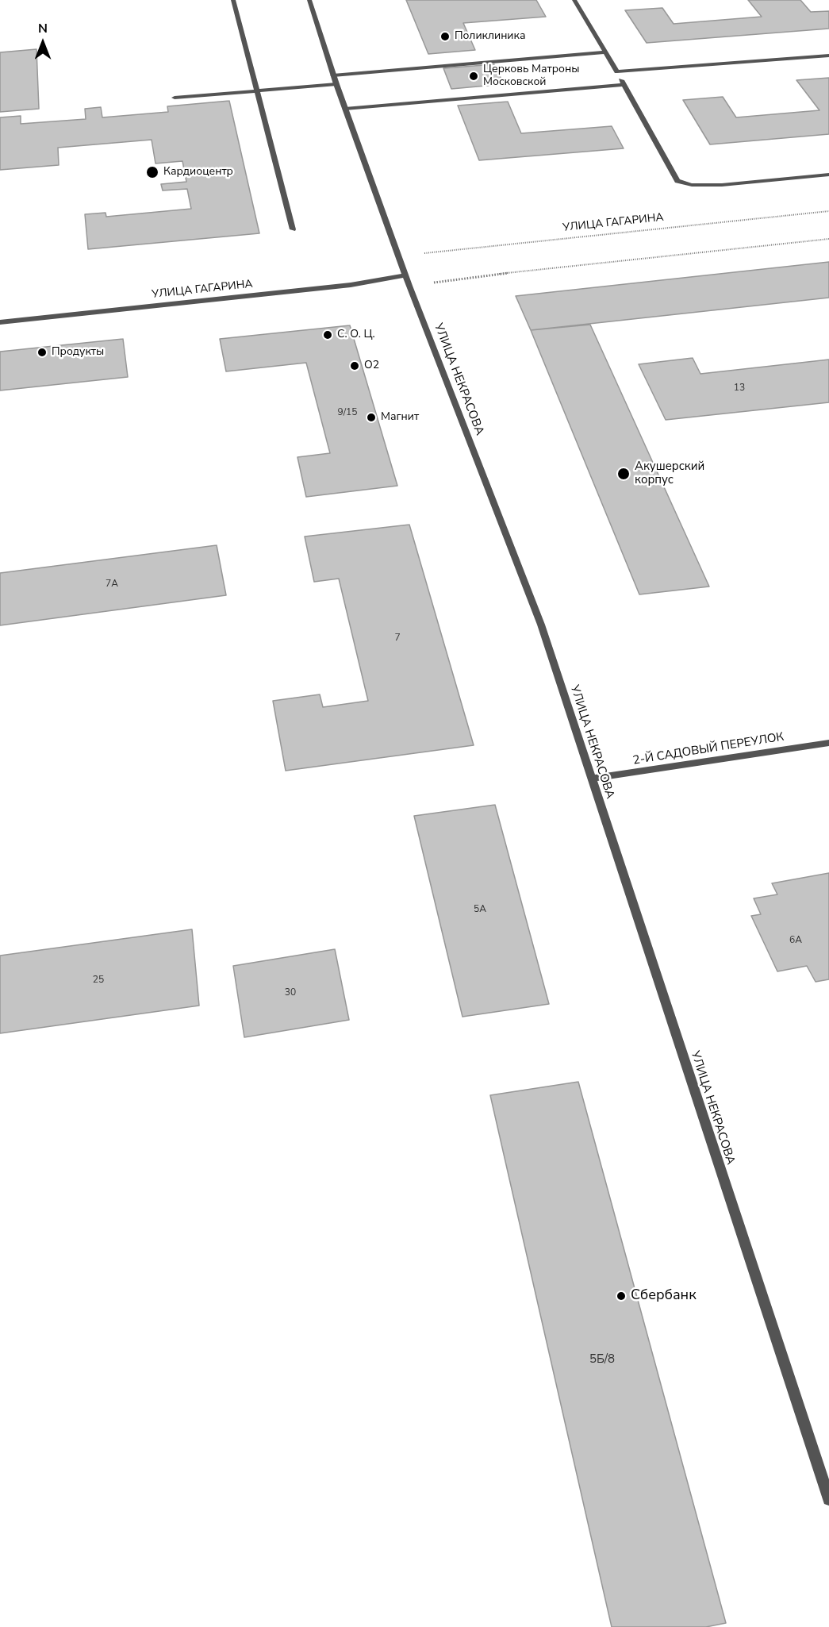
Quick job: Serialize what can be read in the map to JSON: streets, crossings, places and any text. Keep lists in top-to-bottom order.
{
  "streets": {
    "street": ["УЛИЦА ГАГАРИНА", "УЛИЦА НЕКРАСОВА", "2-Й САДОВЫЙ ПЕРЕУЛОК"]
  },
  "crossings": [
    ["УЛИЦА ГАГАРИНА", "УЛИЦА НЕКРАСОВА"],
    ["УЛИЦА НЕКРАСОВА", "2-Й САДОВЫЙ ПЕРЕУЛОК"]
  ],
  "places": [
    "Поликлиника",
    "Церковь Матроны Московской",
    "Кардиоцентр",
    "С. О. Ц.",
    "Продукты",
    "O2",
    "Магнит",
    "Акушерский корпус",
    "Сбербанк"
  ],
  "house_numbers": [
    "13",
    "9/15",
    "7А",
    "7",
    "5А",
    "6А",
    "25",
    "30",
    "5Б/8"
  ],
  "north": "top"
}
